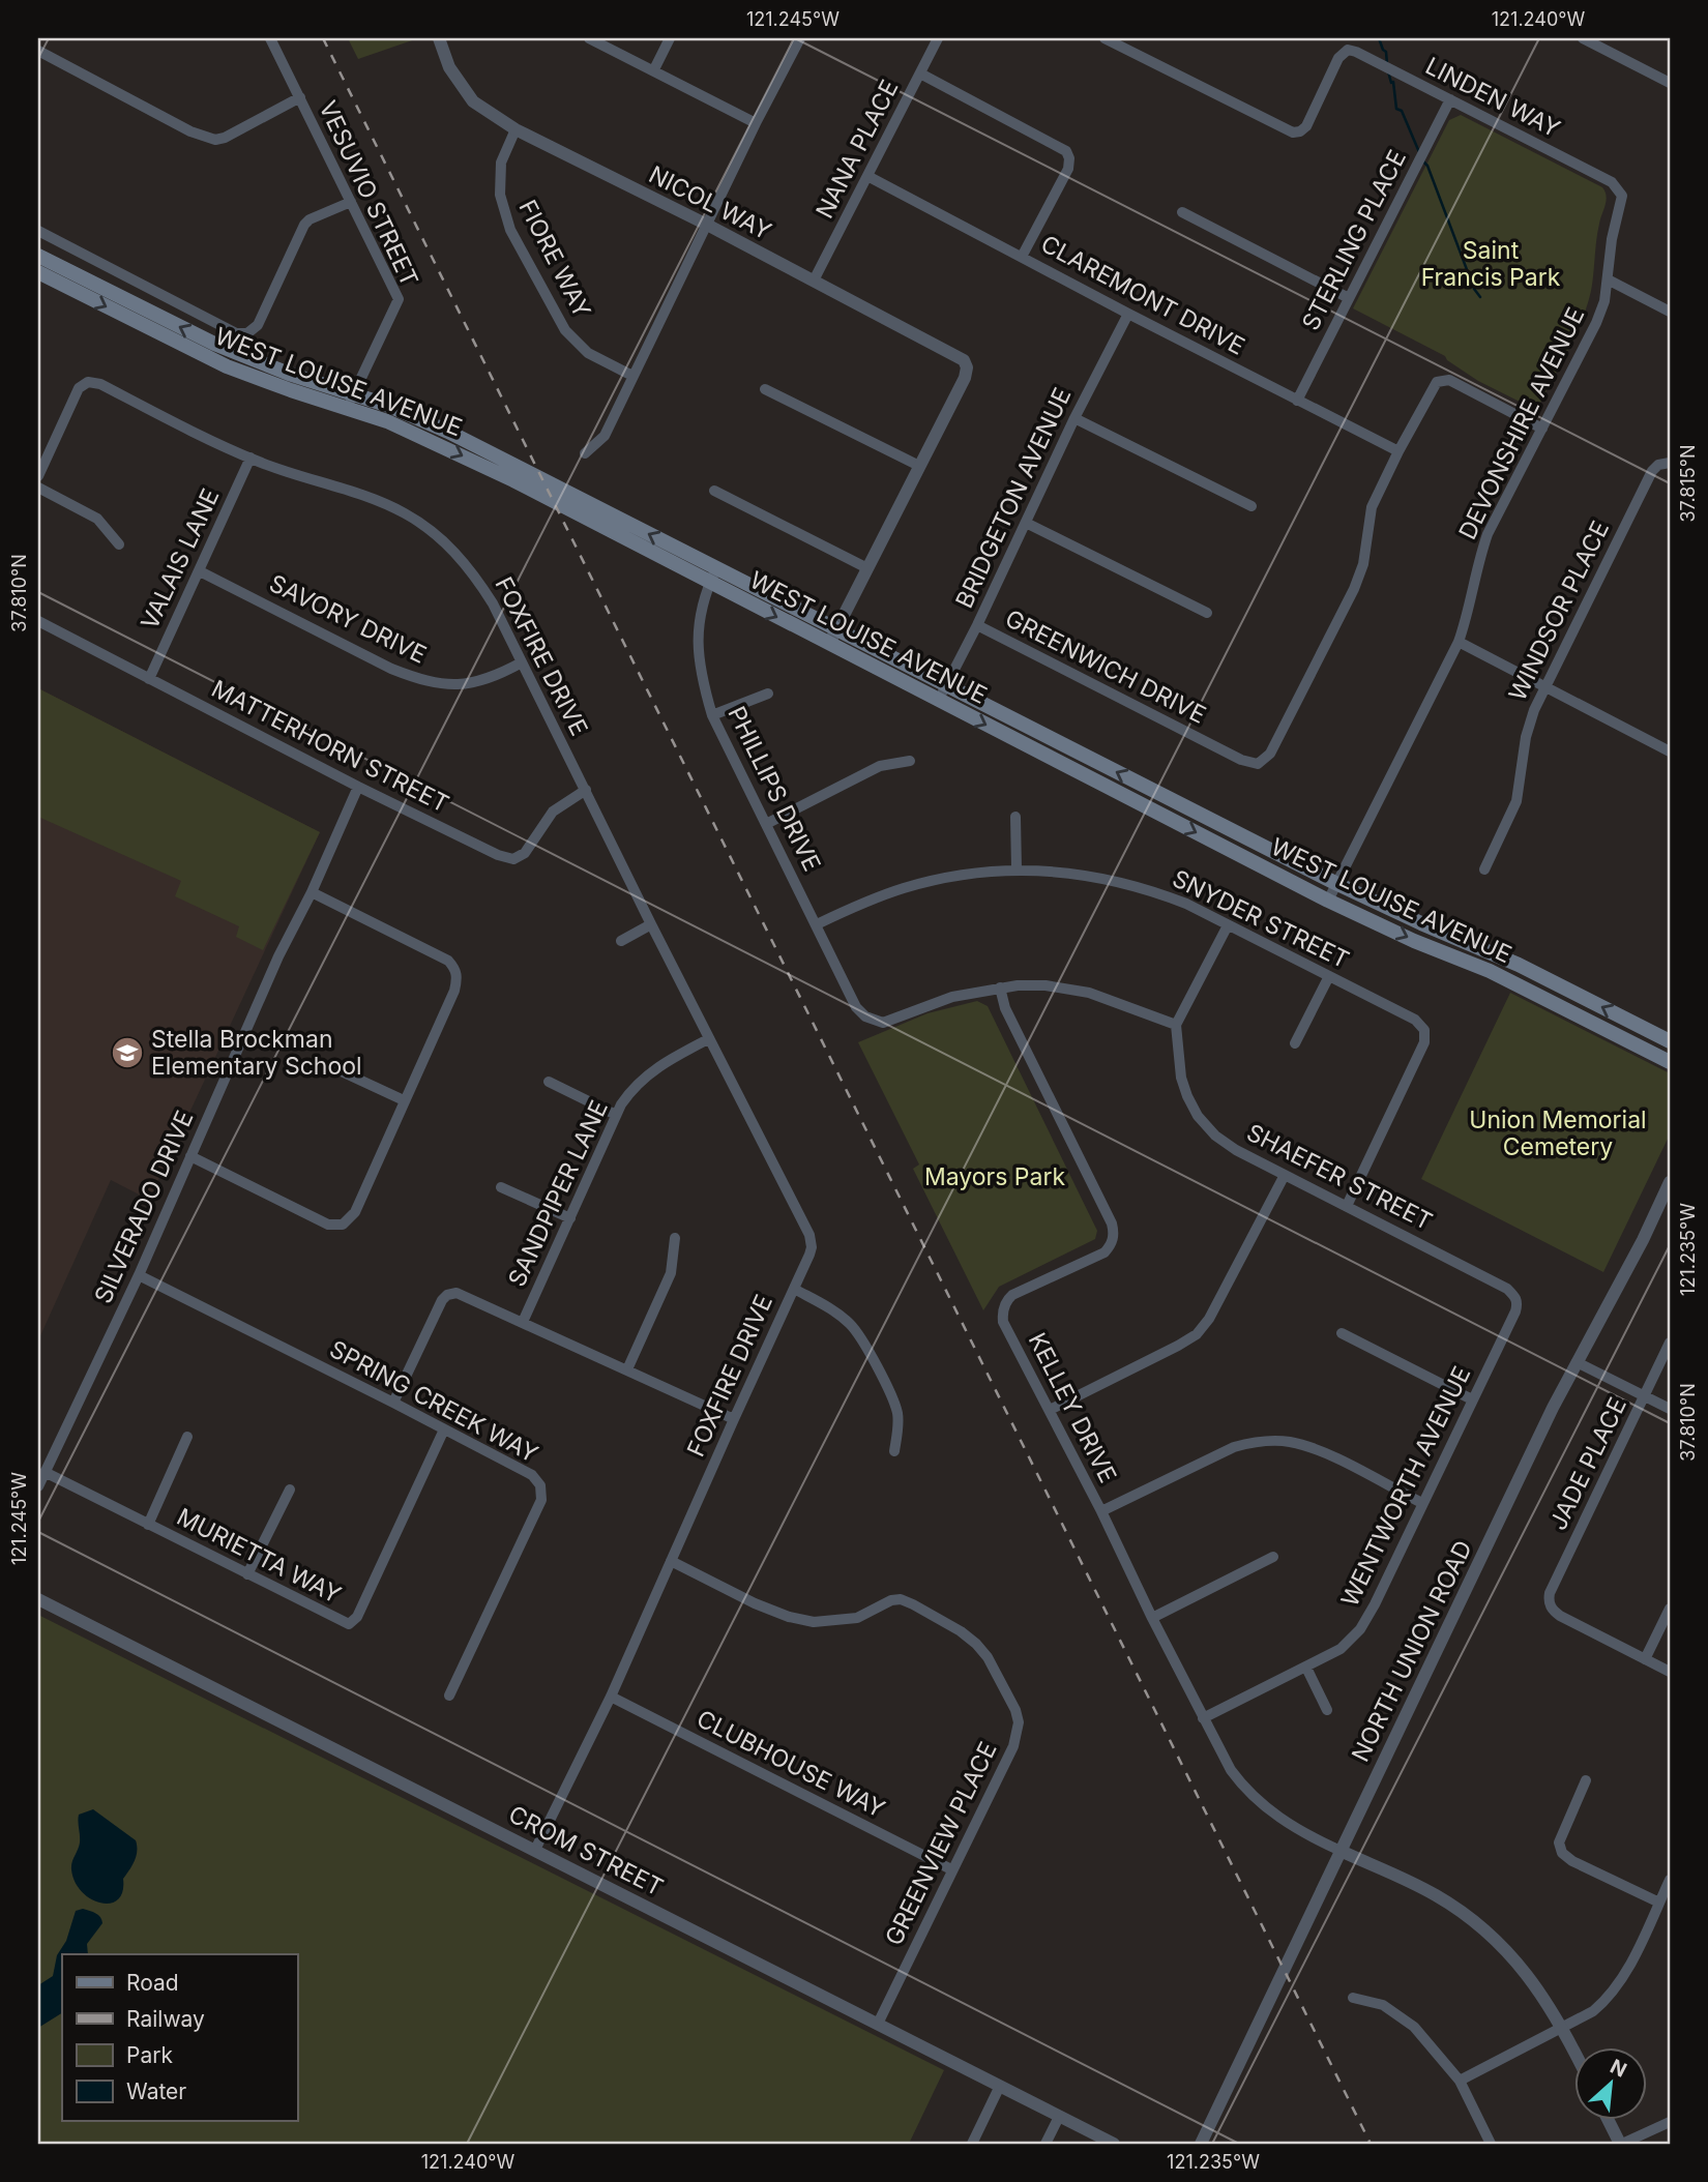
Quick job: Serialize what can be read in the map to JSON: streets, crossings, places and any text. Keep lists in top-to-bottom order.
{
  "streets": {
    "main road": ["WEST LOUISE AVENUE"],
    "street": [
      "LINDEN WAY",
      "NANA PLACE",
      "VESUVIO STREET",
      "NICOL WAY",
      "STERLING PLACE",
      "FIORE WAY",
      "CLAREMONT DRIVE",
      "DEVONSHIRE AVENUE",
      "BRIDGETON AVENUE",
      "VALAIS LANE",
      "WINDSOR PLACE",
      "SAVORY DRIVE",
      "FOXFIRE DRIVE",
      "GREENWICH DRIVE",
      "MATTERHORN STREET",
      "PHILLIPS DRIVE",
      "SNYDER STREET",
      "SHAEFER STREET",
      "SANDPIPER LANE",
      "SILVERADO DRIVE",
      "SPRING CREEK WAY",
      "KELLEY DRIVE",
      "JADE PLACE",
      "WENTWORTH AVENUE",
      "MURIETTA WAY",
      "NORTH UNION ROAD",
      "CLUBHOUSE WAY",
      "GREENVIEW PLACE",
      "CROM STREET"
    ]
  },
  "crossings": [
    ["LINDEN WAY", "STERLING PLACE"],
    ["LINDEN WAY", "DEVONSHIRE AVENUE"],
    ["NANA PLACE", "NICOL WAY"],
    ["NANA PLACE", "CLAREMONT DRIVE"],
    ["VESUVIO STREET", "WEST LOUISE AVENUE"],
    ["NICOL WAY", "FIORE WAY"],
    ["STERLING PLACE", "CLAREMONT DRIVE"],
    ["CLAREMONT DRIVE", "BRIDGETON AVENUE"],
    ["CLAREMONT DRIVE", "GREENWICH DRIVE"],
    ["WEST LOUISE AVENUE", "DEVONSHIRE AVENUE"],
    ["WEST LOUISE AVENUE", "BRIDGETON AVENUE"],
    ["WEST LOUISE AVENUE", "PHILLIPS DRIVE"],
    ["BRIDGETON AVENUE", "GREENWICH DRIVE"],
    ["VALAIS LANE", "SAVORY DRIVE"],
    ["VALAIS LANE", "FOXFIRE DRIVE"],
    ["VALAIS LANE", "MATTERHORN STREET"],
    ["SAVORY DRIVE", "FOXFIRE DRIVE"],
    ["FOXFIRE DRIVE", "MATTERHORN STREET"],
    ["FOXFIRE DRIVE", "SANDPIPER LANE"],
    ["FOXFIRE DRIVE", "CLUBHOUSE WAY"],
    ["FOXFIRE DRIVE", "GREENVIEW PLACE"],
    ["FOXFIRE DRIVE", "CROM STREET"],
    ["MATTERHORN STREET", "SILVERADO DRIVE"],
    ["PHILLIPS DRIVE", "SNYDER STREET"],
    ["PHILLIPS DRIVE", "KELLEY DRIVE"],
    ["SNYDER STREET", "SHAEFER STREET"],
    ["SHAEFER STREET", "WENTWORTH AVENUE"],
    ["SILVERADO DRIVE", "SPRING CREEK WAY"],
    ["SILVERADO DRIVE", "MURIETTA WAY"],
    ["SPRING CREEK WAY", "MURIETTA WAY"],
    ["KELLEY DRIVE", "WENTWORTH AVENUE"],
    ["KELLEY DRIVE", "NORTH UNION ROAD"],
    ["CLUBHOUSE WAY", "GREENVIEW PLACE"],
    ["GREENVIEW PLACE", "CROM STREET"]
  ],
  "parks": ["Saint Francis Park", "Union Memorial Cemetery", "Mayors Park"],
  "places": {
    "school or university": ["Stella Brockman Elementary School"]
  },
  "legend": [
    "Road",
    "Railway",
    "Park",
    "Water"
  ],
  "north": "top right",
  "coordinates": [
    "121.245°W",
    "121.240°W",
    "37.815°N",
    "37.810°N",
    "121.235°W"
  ]
}
